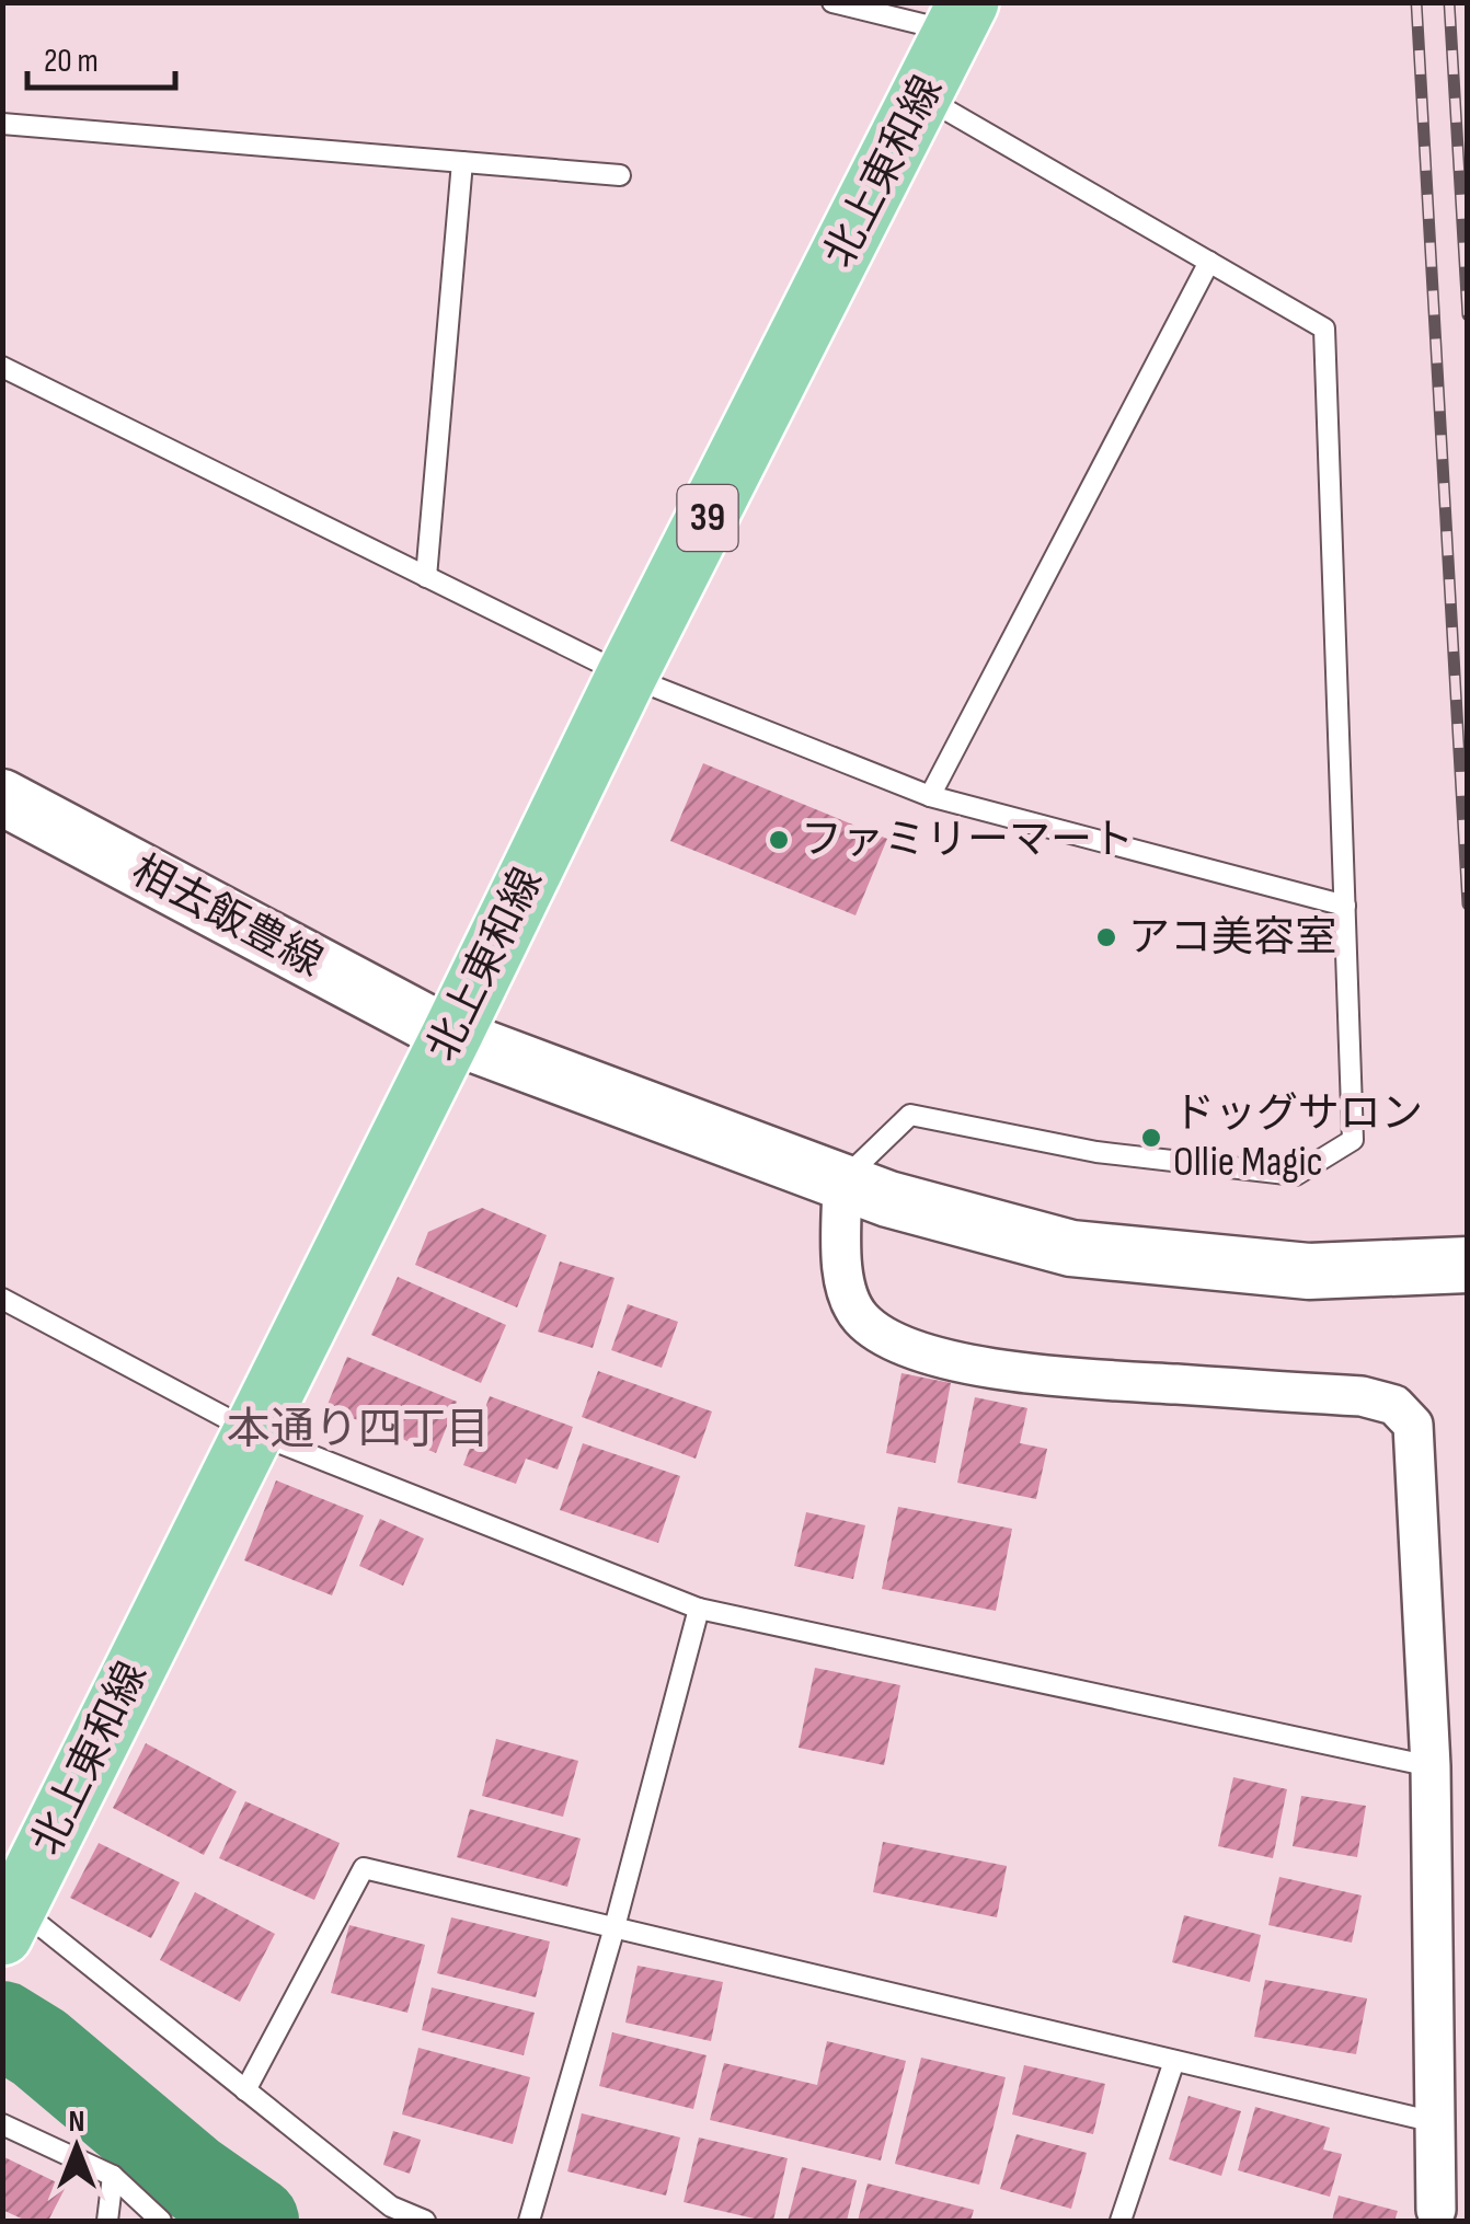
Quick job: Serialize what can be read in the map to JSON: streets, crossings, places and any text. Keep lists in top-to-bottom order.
{
  "streets": {
    "main road": ["北上東和線", "39"],
    "street": ["相去飯豊線"]
  },
  "crossings": [
    ["北上東和線", "相去飯豊線"]
  ],
  "districts": ["本通り四丁目"],
  "places": ["ファミリーマート", "アコ美容室", "ドッグサロン Ollie Magic"],
  "scale_bar": "20 m",
  "north": "top"
}
